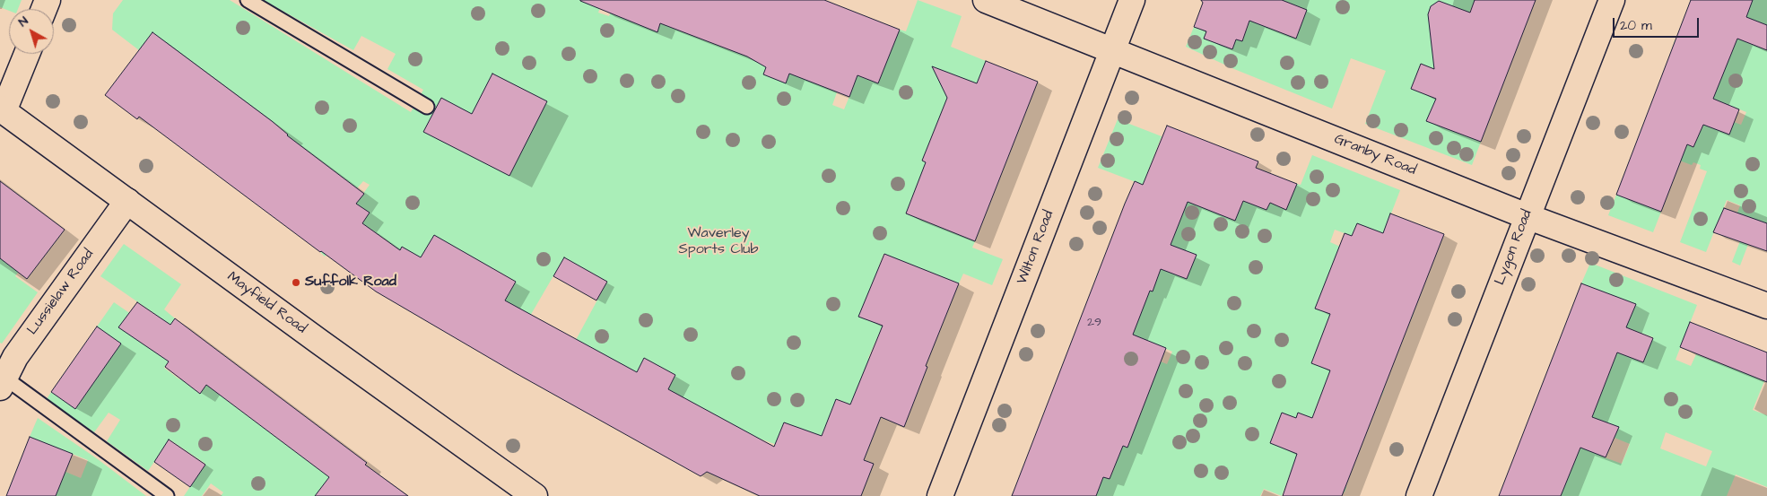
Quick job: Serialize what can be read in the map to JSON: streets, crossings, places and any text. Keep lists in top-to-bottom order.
{
  "streets": {
    "street": [
      "Granby Road",
      "Wilton Road",
      "Lygon Road",
      "Lussielaw Road",
      "Mayfield Road"
    ]
  },
  "crossings": [
    ["Granby Road", "Wilton Road"],
    ["Granby Road", "Lygon Road"],
    ["Lussielaw Road", "Mayfield Road"]
  ],
  "parks": ["Waverley Sports Club"],
  "places": ["Suffolk Road"],
  "house_numbers": ["29"],
  "scale_bar": "20 m",
  "north": "top left"
}
